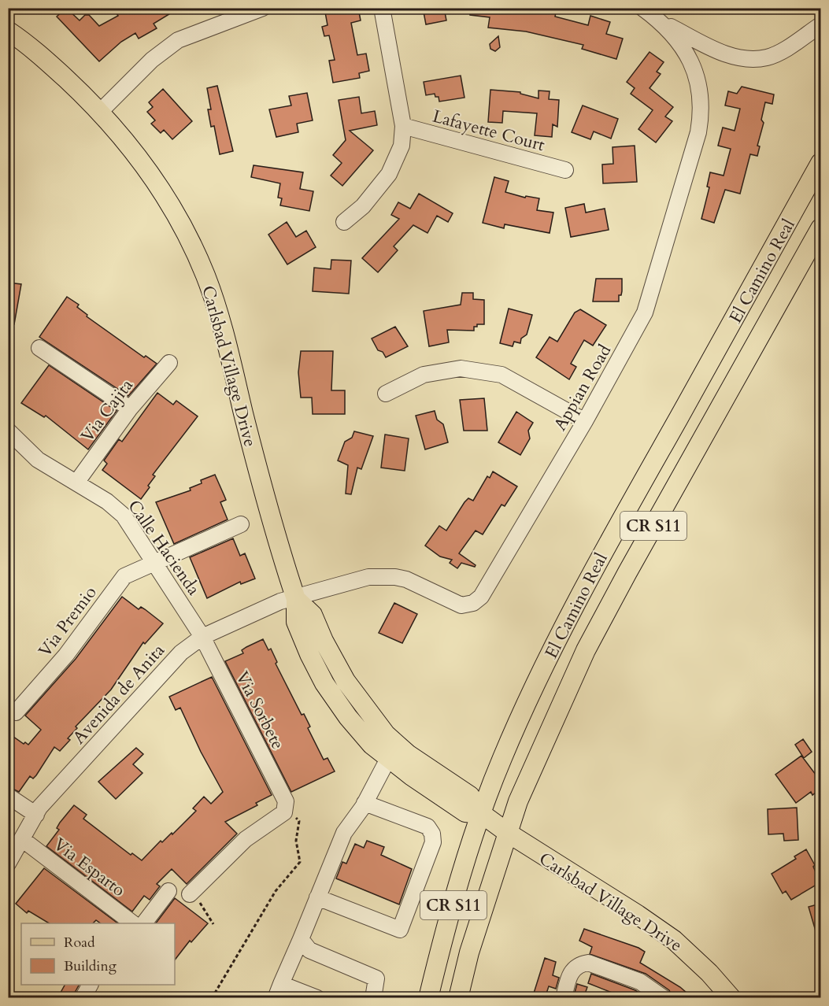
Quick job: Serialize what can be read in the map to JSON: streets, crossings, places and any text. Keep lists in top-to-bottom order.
{
  "streets": {
    "main road": ["El Camino Real", "Carlsbad Village Drive", "CR S11"],
    "street": [
      "Lafayette Court",
      "Appian Road",
      "Via Cajita",
      "Calle Hacienda",
      "Via Premio",
      "Avenida de Anita",
      "Via Sorbete",
      "Via Esparto"
    ]
  },
  "crossings": [
    ["El Camino Real", "Carlsbad Village Drive"],
    ["Carlsbad Village Drive", "Appian Road"],
    ["Carlsbad Village Drive", "Avenida de Anita"],
    ["Appian Road", "Avenida de Anita"],
    ["Via Cajita", "Calle Hacienda"],
    ["Calle Hacienda", "Via Premio"],
    ["Calle Hacienda", "Avenida de Anita"],
    ["Calle Hacienda", "Via Sorbete"],
    ["Avenida de Anita", "Via Sorbete"],
    ["Avenida de Anita", "Via Esparto"]
  ],
  "legend": ["Road", "Building"]
}
